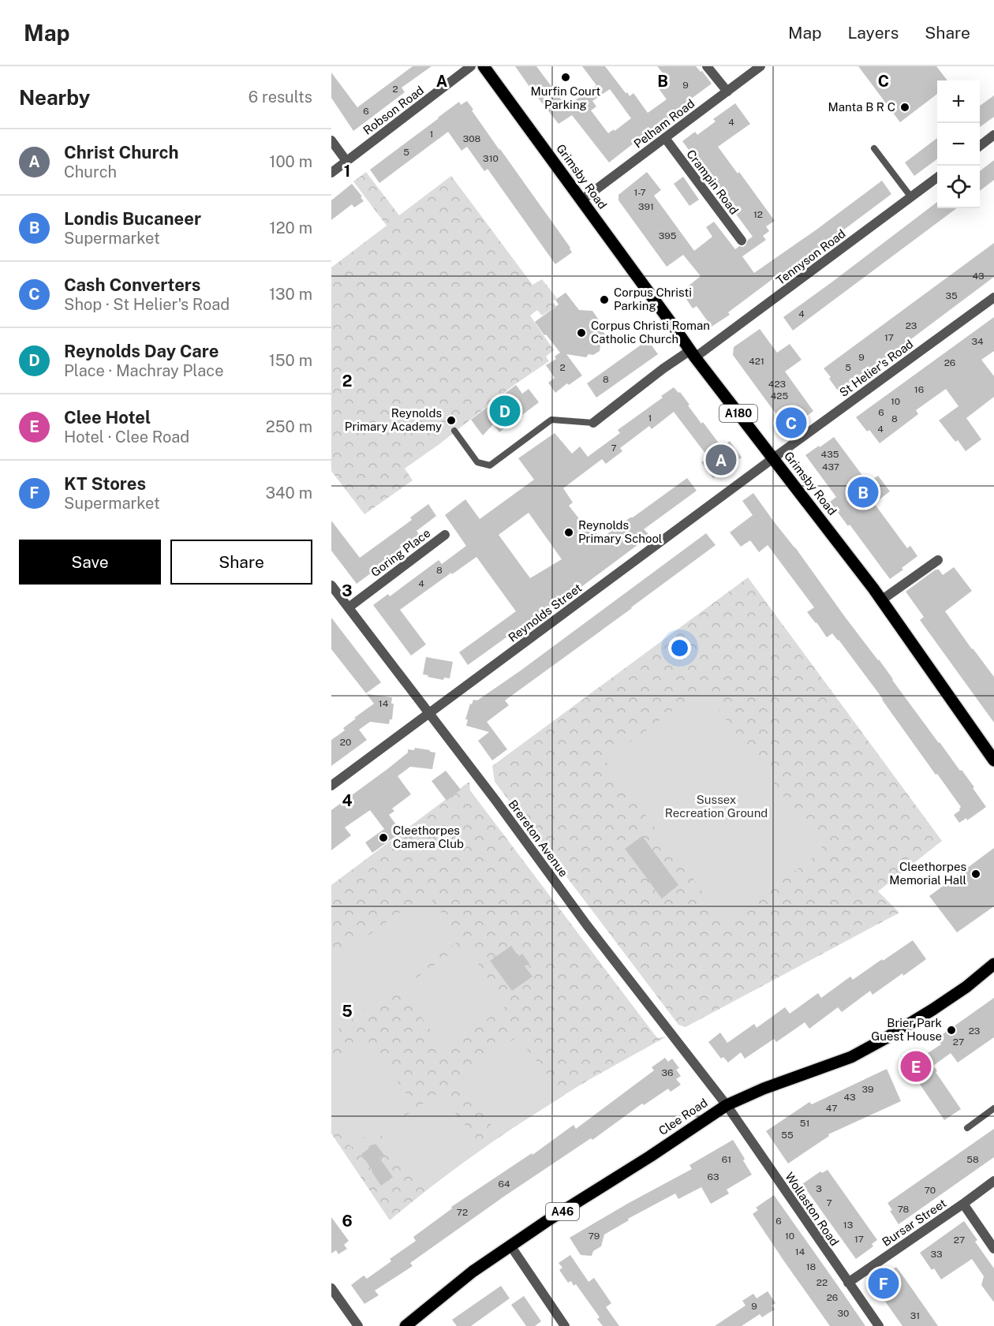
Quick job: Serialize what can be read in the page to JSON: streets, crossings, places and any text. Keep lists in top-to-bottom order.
{
  "streets": {
    "main road": [
      "Grimsby Road",
      "A180",
      "Clee Road",
      "A46"
    ],
    "street": [
      "Robson Road",
      "Pelham Road",
      "Crampin Road",
      "Tennyson Road",
      "St Helier's Road",
      "Goring Place",
      "Reynolds Street",
      "Brereton Avenue",
      "Wollaston Road",
      "Bursar Street"
    ]
  },
  "crossings": [
    ["Pelham Road", "Grimsby Road"],
    ["Pelham Road", "Crampin Road"],
    ["Grimsby Road", "Tennyson Road"],
    ["Grimsby Road", "St Helier's Road"],
    ["Grimsby Road", "Reynolds Street"],
    ["St Helier's Road", "Reynolds Street"],
    ["Goring Place", "Brereton Avenue"],
    ["Reynolds Street", "Brereton Avenue"],
    ["Brereton Avenue", "Clee Road"],
    ["Brereton Avenue", "Wollaston Road"],
    ["Clee Road", "Wollaston Road"],
    ["Wollaston Road", "Bursar Street"]
  ],
  "parks": ["Sussex Recreation Ground"],
  "places": [
    "Murfin Court Parking",
    "Manta B R C",
    "Corpus Christi Parking",
    "Corpus Christi Roman Catholic Church",
    "Reynolds Primary Academy",
    "Reynolds Primary School",
    "Cleethorpes Camera Club",
    "Cleethorpes Memorial Hall",
    "Brier Park Guest House"
  ],
  "house_numbers": [
    "9",
    "2",
    "6",
    "4",
    "1",
    "308",
    "5",
    "310",
    "1-7",
    "391",
    "12",
    "395",
    "43",
    "35",
    "4",
    "23",
    "17",
    "34",
    "9",
    "421",
    "26",
    "2",
    "5",
    "8",
    "423",
    "16",
    "425",
    "10",
    "6",
    "1",
    "8",
    "4",
    "7",
    "435",
    "437",
    "8",
    "4",
    "14",
    "20",
    "23",
    "27",
    "36",
    "39",
    "43",
    "47",
    "51",
    "55",
    "61",
    "58",
    "63",
    "64",
    "3",
    "70",
    "7",
    "78",
    "72",
    "6",
    "13",
    "79",
    "10",
    "17",
    "27",
    "14",
    "33",
    "18",
    "22",
    "26",
    "9",
    "30",
    "31"
  ],
  "page": {
    "header": "Map",
    "nav": ["Map", "Layers", "Share"],
    "heading": ["Nearby", "6 results"],
    "map_buttons": ["+", "−"],
    "list": [
      {
        "mark": "A",
        "name": "Christ Church",
        "note": "Church",
        "value": "100 m"
      },
      {
        "mark": "B",
        "name": "Londis Bucaneer",
        "note": "Supermarket",
        "value": "120 m"
      },
      {
        "mark": "C",
        "name": "Cash Converters",
        "note": "Shop · St Helier's Road",
        "value": "130 m"
      },
      {
        "mark": "D",
        "name": "Reynolds Day Care",
        "note": "Place · Machray Place",
        "value": "150 m"
      },
      {
        "mark": "E",
        "name": "Clee Hotel",
        "note": "Hotel · Clee Road",
        "value": "250 m"
      },
      {
        "mark": "F",
        "name": "KT Stores",
        "note": "Supermarket",
        "value": "340 m"
      }
    ],
    "pins": [
      "D",
      "C",
      "A",
      "B",
      "E",
      "F"
    ],
    "buttons": ["Save", "Share"]
  },
  "grid": {
    "columns": ["A", "B", "C"],
    "rows": [
      "1",
      "2",
      "3",
      "4",
      "5",
      "6"
    ]
  }
}
